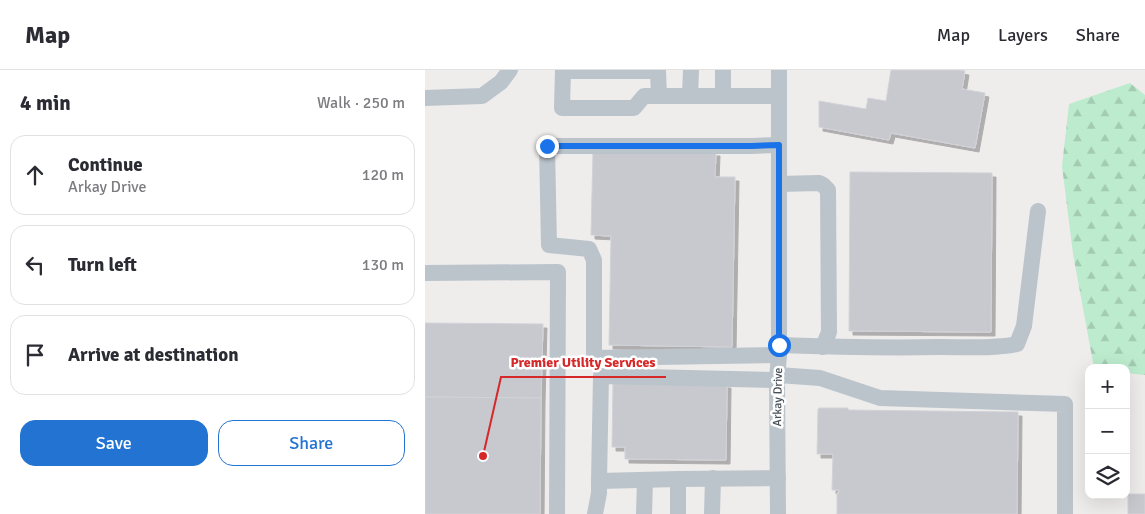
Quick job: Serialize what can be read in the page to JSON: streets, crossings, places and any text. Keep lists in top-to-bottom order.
{
  "streets": {
    "street": ["Arkay Drive"]
  },
  "places": ["Premier Utility Services"],
  "page": {
    "header": "Map",
    "nav": ["Map", "Layers", "Share"],
    "heading": ["4 min", "Walk · 250 m"],
    "list": [
      ["Continue", "Arkay Drive", "120 m"],
      ["Turn left", "130 m"],
      "Arrive at destination"
    ],
    "map_buttons": ["+", "−"],
    "buttons": ["Save", "Share"]
  }
}
